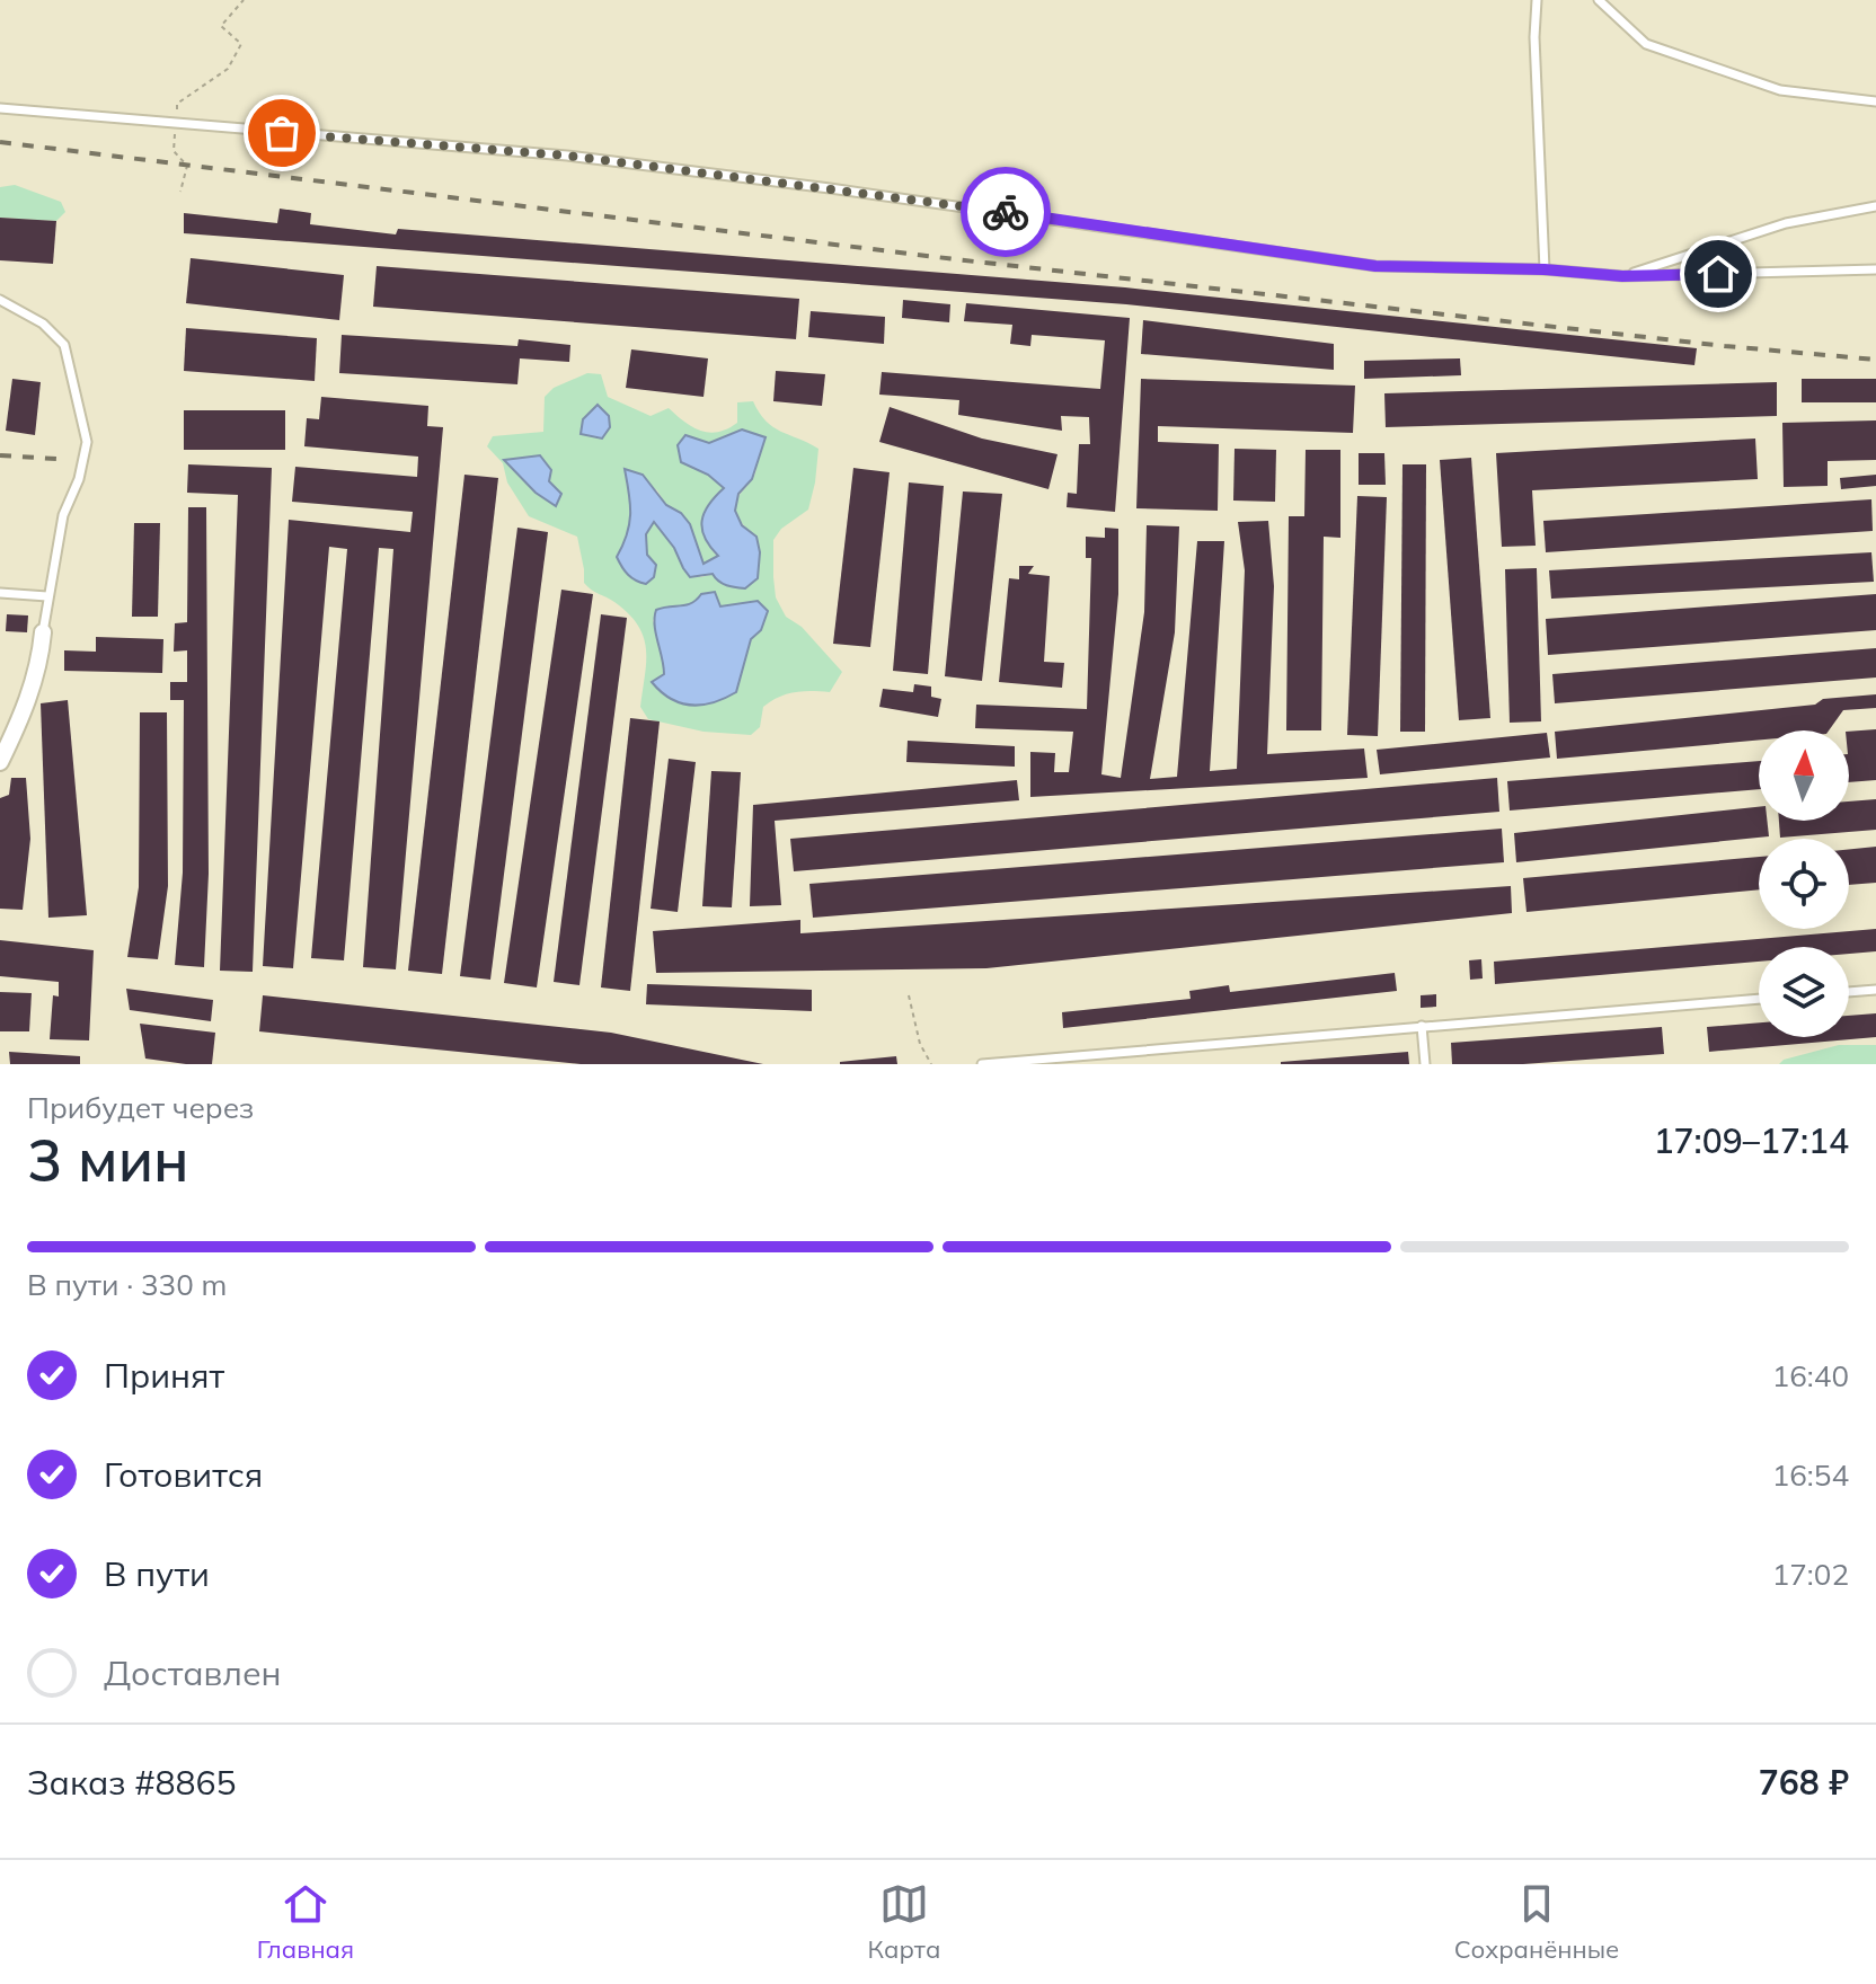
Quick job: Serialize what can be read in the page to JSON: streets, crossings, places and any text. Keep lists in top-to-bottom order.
{
  "north": "top",
  "page": {
    "heading": ["3 мин", "Прибудет через", "17:09–17:14"],
    "panel": ["Заказ #8865", "768 ₽"],
    "bar": "В пути · 330 m",
    "list": [
      ["Принят", "16:40"],
      ["Готовится", "16:54"],
      ["В пути", "17:02"],
      "Доставлен"
    ],
    "tabs": ["Главная", "Карта", "Сохранённые"]
  }
}
